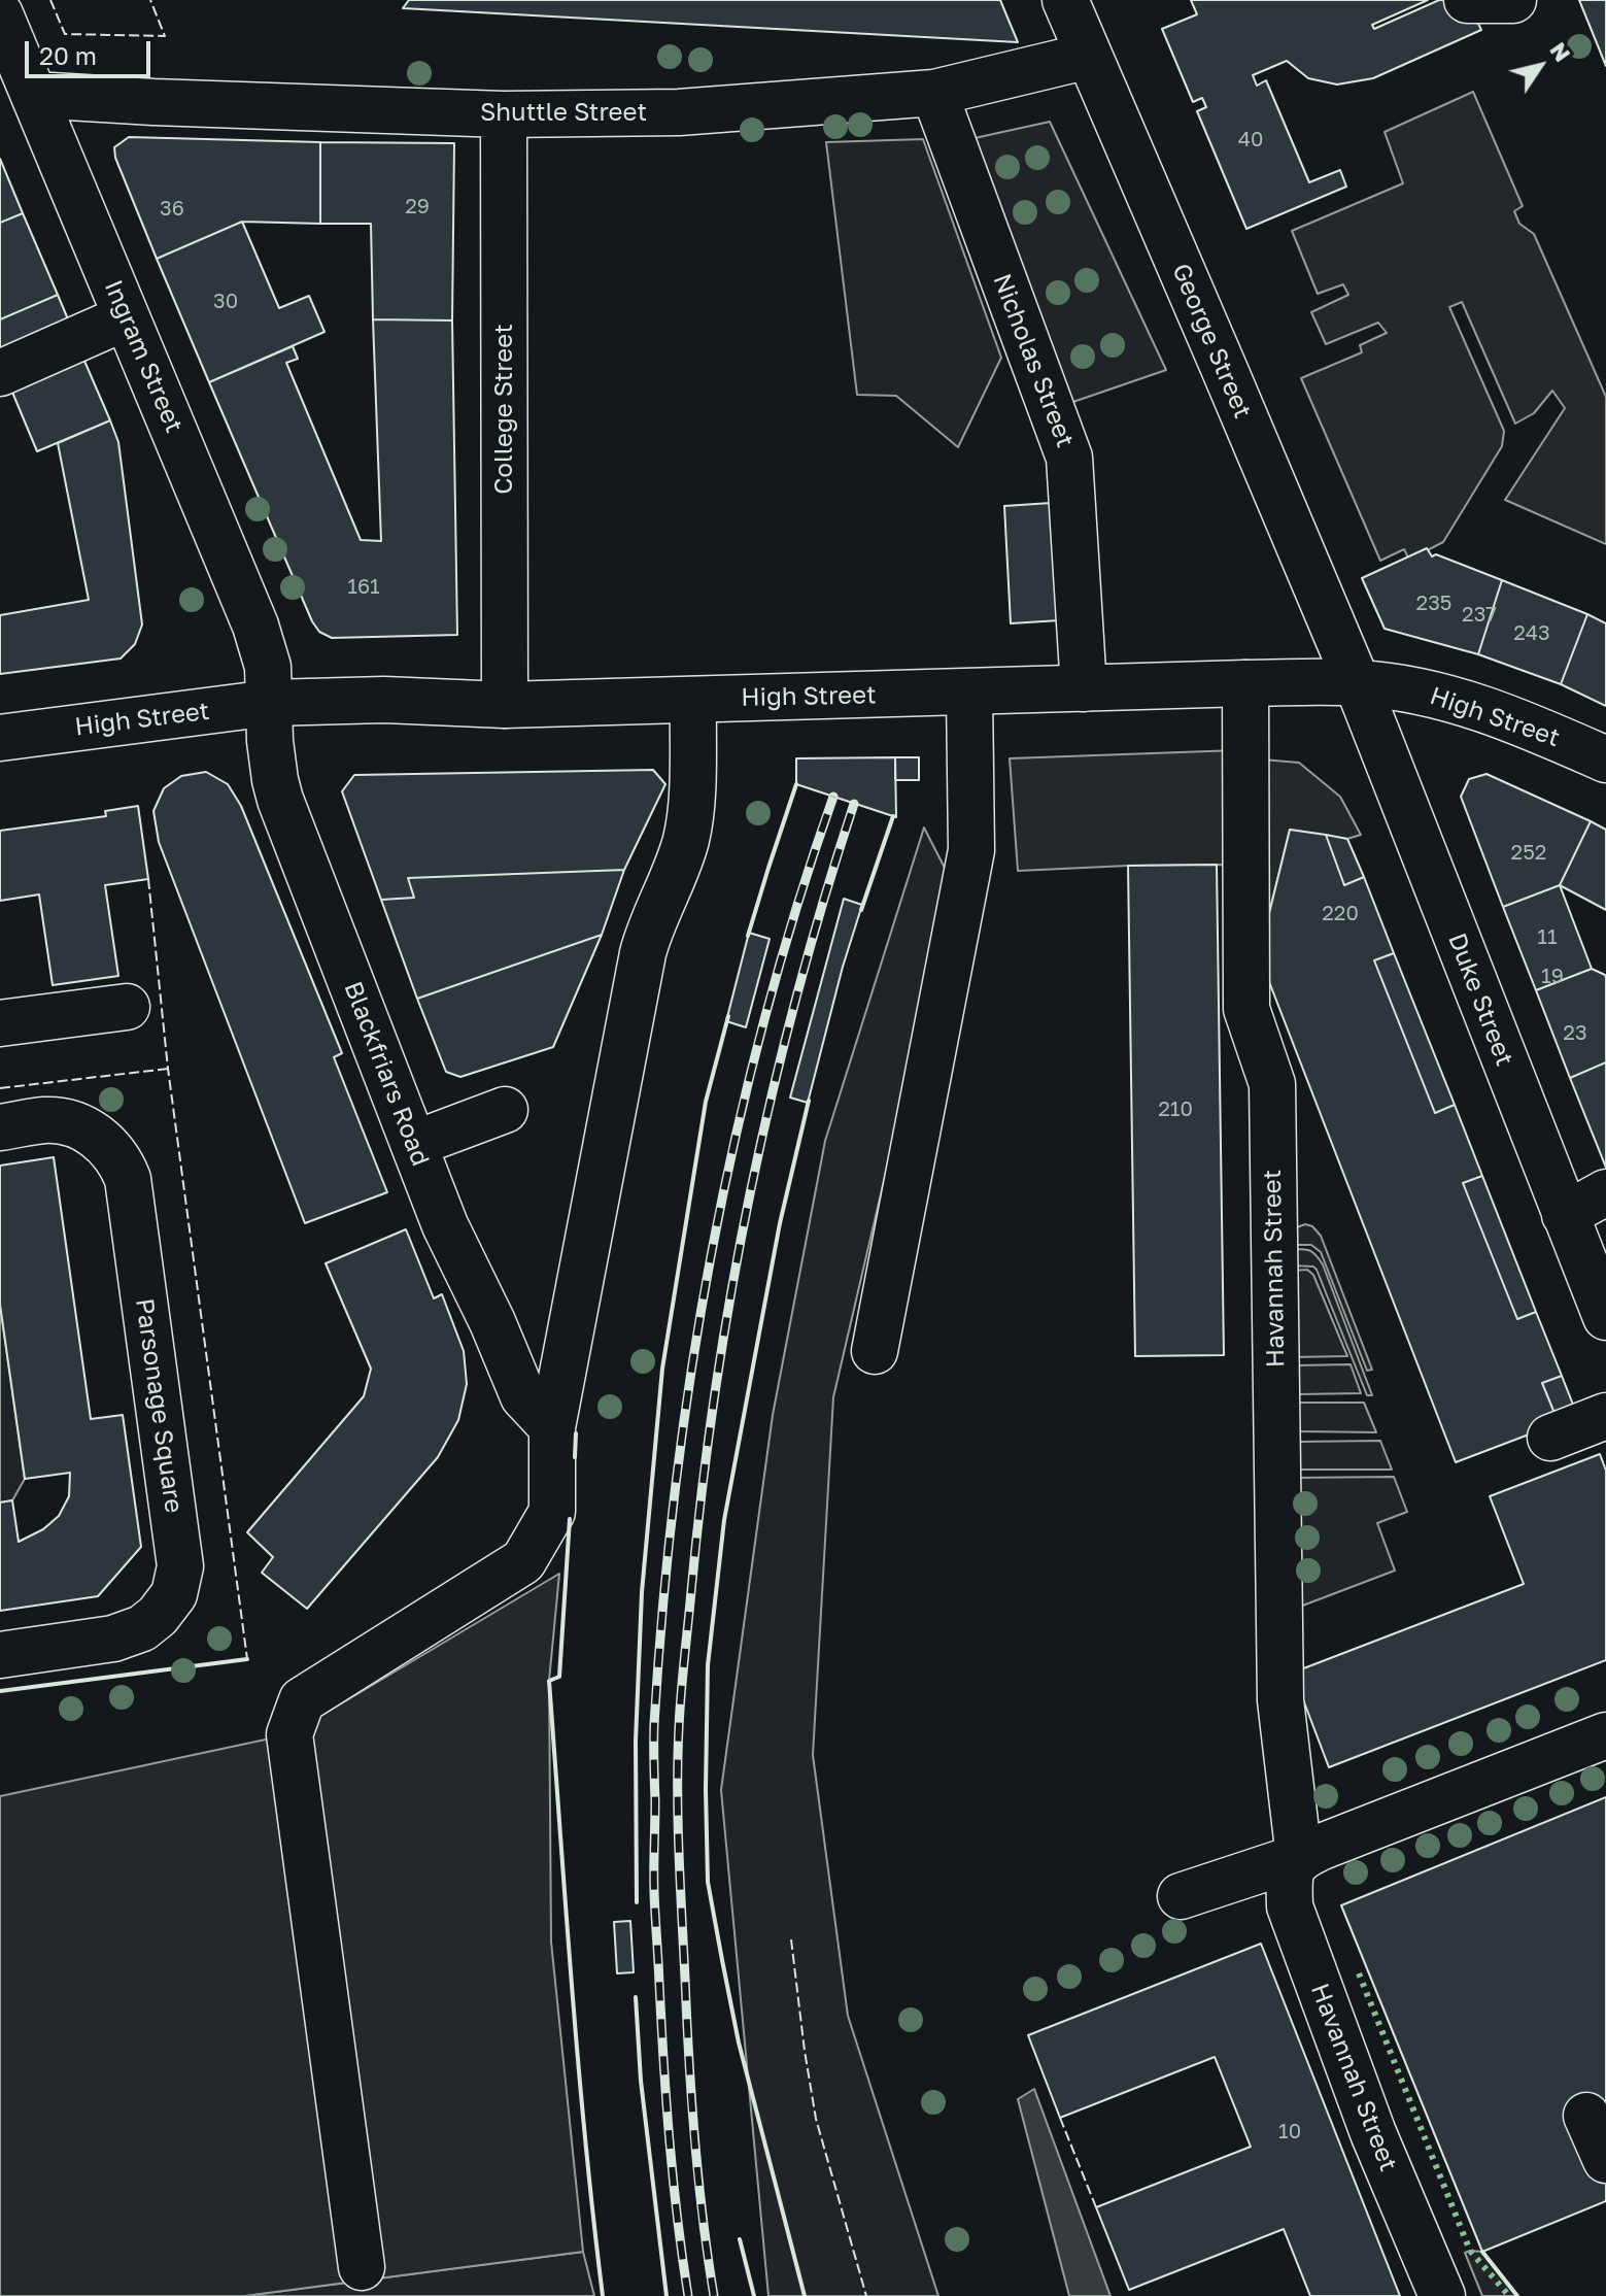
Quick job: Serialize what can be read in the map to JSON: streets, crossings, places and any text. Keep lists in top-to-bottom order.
{
  "streets": {
    "street": [
      "Shuttle Street",
      "George Street",
      "Ingram Street",
      "Nicholas Street",
      "College Street",
      "High Street",
      "Duke Street",
      "Blackfriars Road",
      "Havannah Street",
      "Parsonage Square"
    ]
  },
  "crossings": [
    ["Shuttle Street", "George Street"],
    ["Shuttle Street", "Ingram Street"],
    ["Shuttle Street", "Nicholas Street"],
    ["Shuttle Street", "College Street"],
    ["George Street", "High Street"],
    ["George Street", "Duke Street"],
    ["Ingram Street", "High Street"],
    ["Ingram Street", "Blackfriars Road"],
    ["Nicholas Street", "High Street"],
    ["College Street", "High Street"],
    ["High Street", "Duke Street"],
    ["High Street", "Blackfriars Road"],
    ["High Street", "Havannah Street"]
  ],
  "house_numbers": [
    "40",
    "29",
    "36",
    "30",
    "161",
    "235",
    "237",
    "243",
    "252",
    "220",
    "11",
    "19",
    "23",
    "210",
    "10"
  ],
  "scale_bar": "20 m",
  "north": "top right"
}
